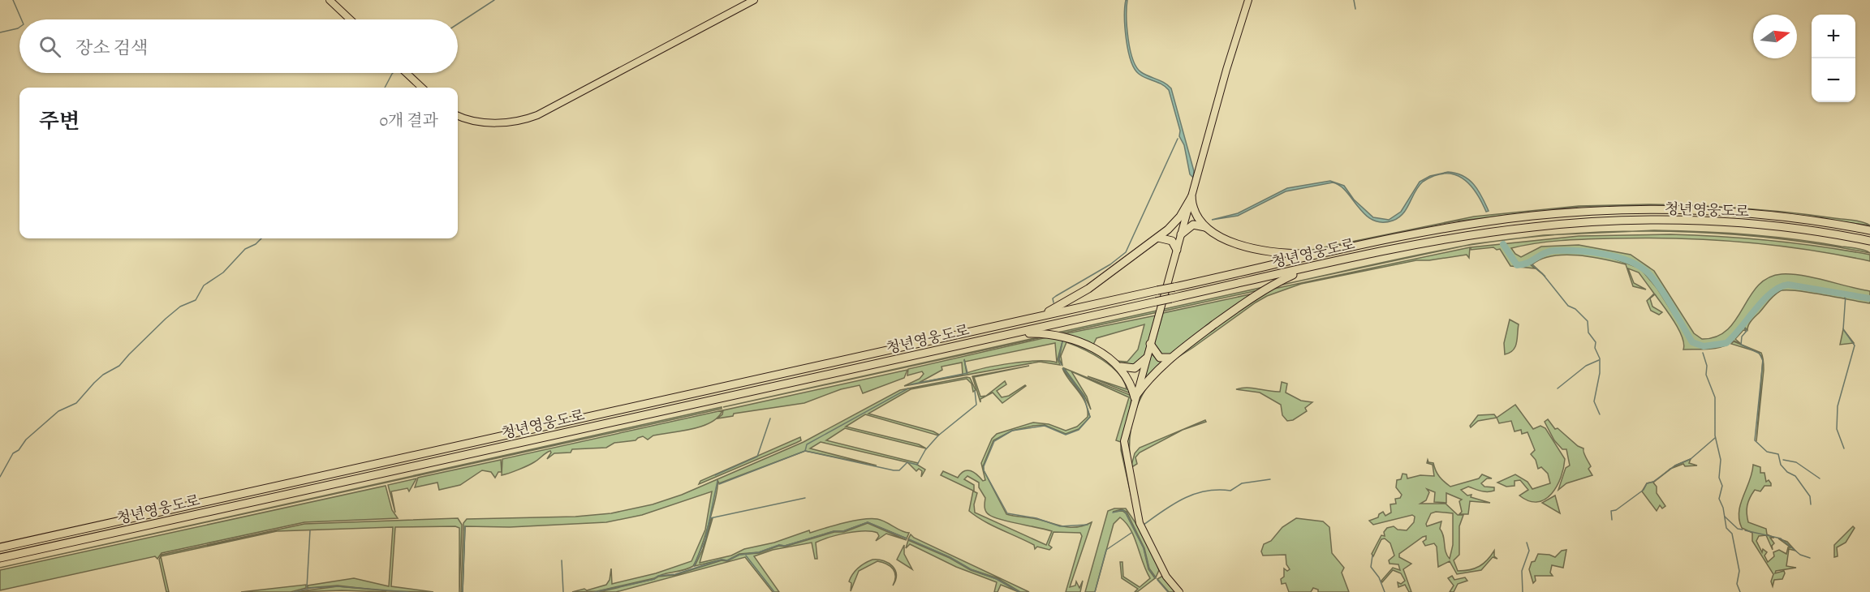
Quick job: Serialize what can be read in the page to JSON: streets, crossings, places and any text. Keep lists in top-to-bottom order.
{
  "streets": {
    "highway": ["청년영웅도로"]
  },
  "north": "right",
  "page": {
    "map_buttons": ["+", "−"],
    "search": "장소 검색",
    "heading": ["주변", "0개 결과"]
  }
}
